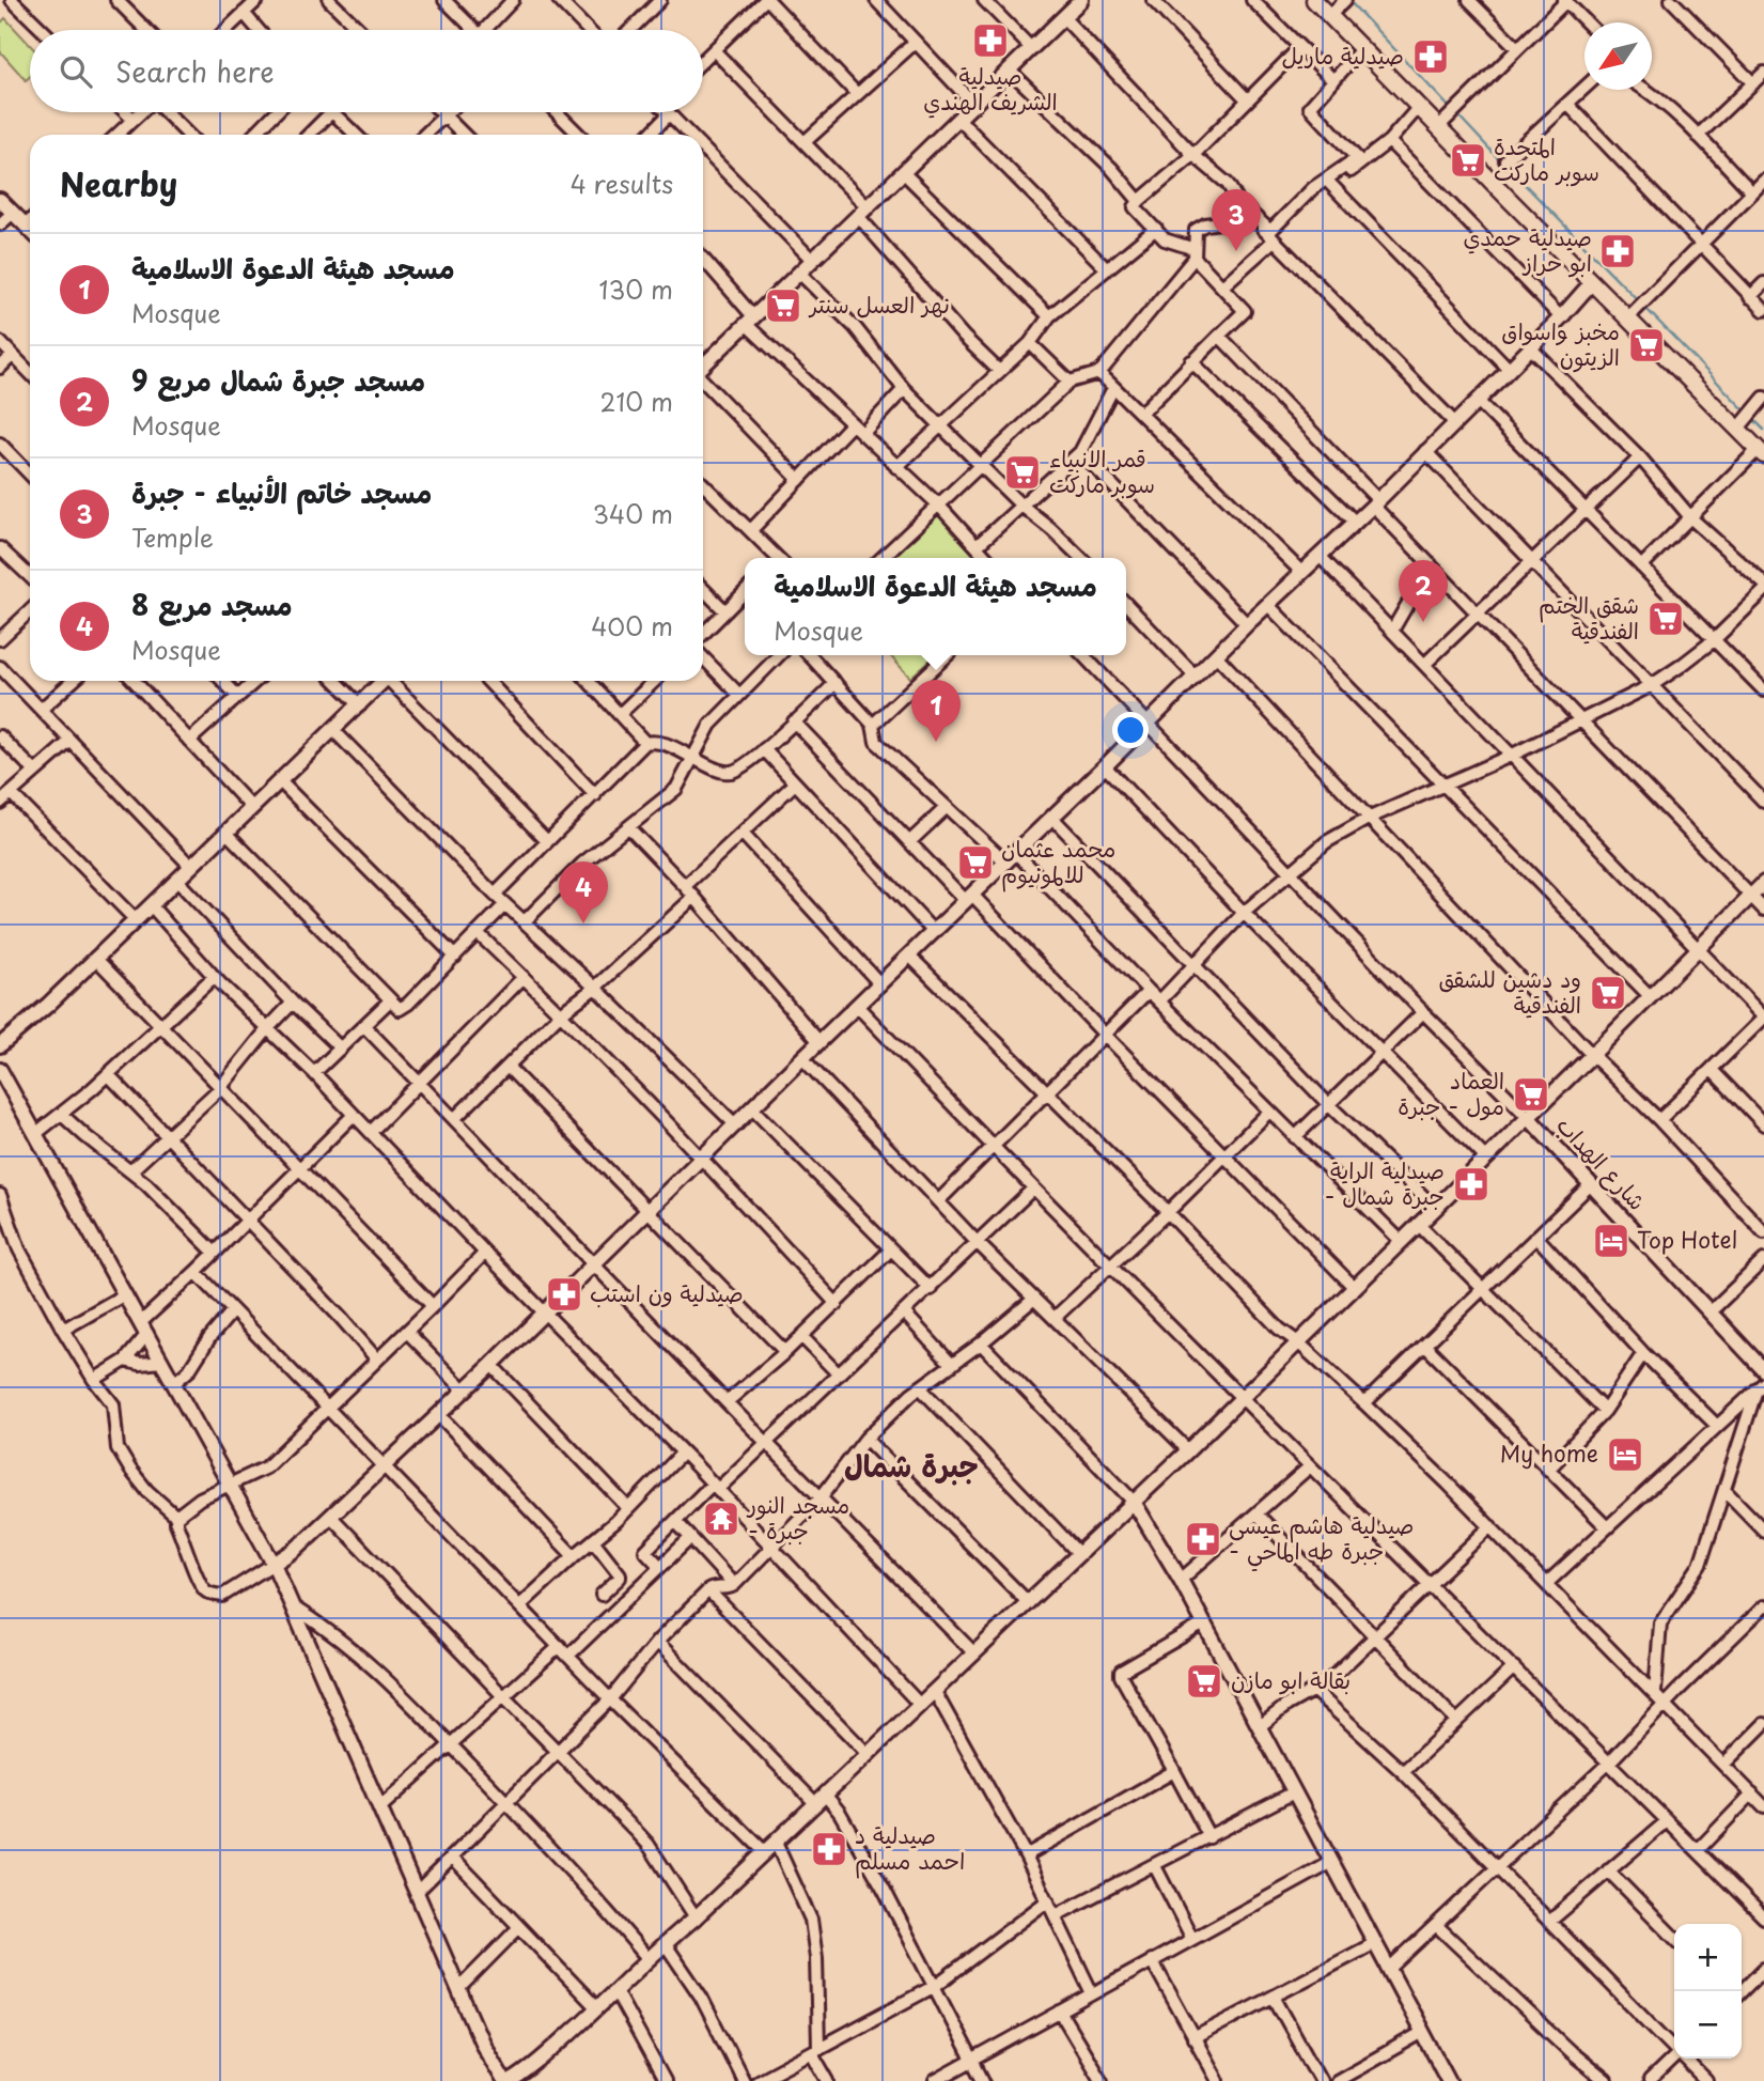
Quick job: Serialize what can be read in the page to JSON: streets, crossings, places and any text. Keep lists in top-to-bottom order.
{
  "streets": {
    "street": ["شارع الهداب"]
  },
  "districts": ["جبرة شمال"],
  "places": {
    "pharmacy": [
      "صيدلية الشريف الهندي",
      "صيدلية ماريل",
      "صيدلية حمدي ابو حراز",
      "صيدلية الراية - جبرة شمال",
      "صيدلية ون استب",
      "صيدلية هاشم عيسى - جبرة طه الماحي",
      "صيدلية د احمد مسلم"
    ],
    "supermarket": [
      "المتحدة سوبر ماركت",
      "نهر العسل سنتر",
      "مخبز واسواق الزيتون",
      "قمر الانبياء سوبر ماركت",
      "شقق الختم الفندقية",
      "محمد عثمان للالمونيوم",
      "ود دشين للشقق الفندقية",
      "العماد مول - جبرة",
      "بقالة ابو مازن"
    ],
    "hotel": ["Top Hotel", "My home"],
    "temple": ["مسجد النور - جبرة"]
  },
  "north": "bottom left",
  "page": {
    "search": "Search here",
    "heading": ["Nearby", "4 results"],
    "pins": [
      "3",
      "2",
      "1",
      "4"
    ],
    "list": [
      {
        "mark": "1",
        "name": "مسجد هيئة الدعوة الاسلامية",
        "note": "Mosque",
        "value": "130 m"
      },
      {
        "mark": "2",
        "name": "مسجد جبرة شمال مربع 9",
        "note": "Mosque",
        "value": "210 m"
      },
      {
        "mark": "3",
        "name": "مسجد خاتم الأنبياء - جبرة",
        "note": "Temple",
        "value": "340 m"
      },
      {
        "mark": "4",
        "name": "مسجد مربع 8",
        "note": "Mosque",
        "value": "400 m"
      }
    ],
    "popup": ["مسجد هيئة الدعوة الاسلامية", "Mosque"],
    "map_buttons": ["+", "−"]
  }
}
